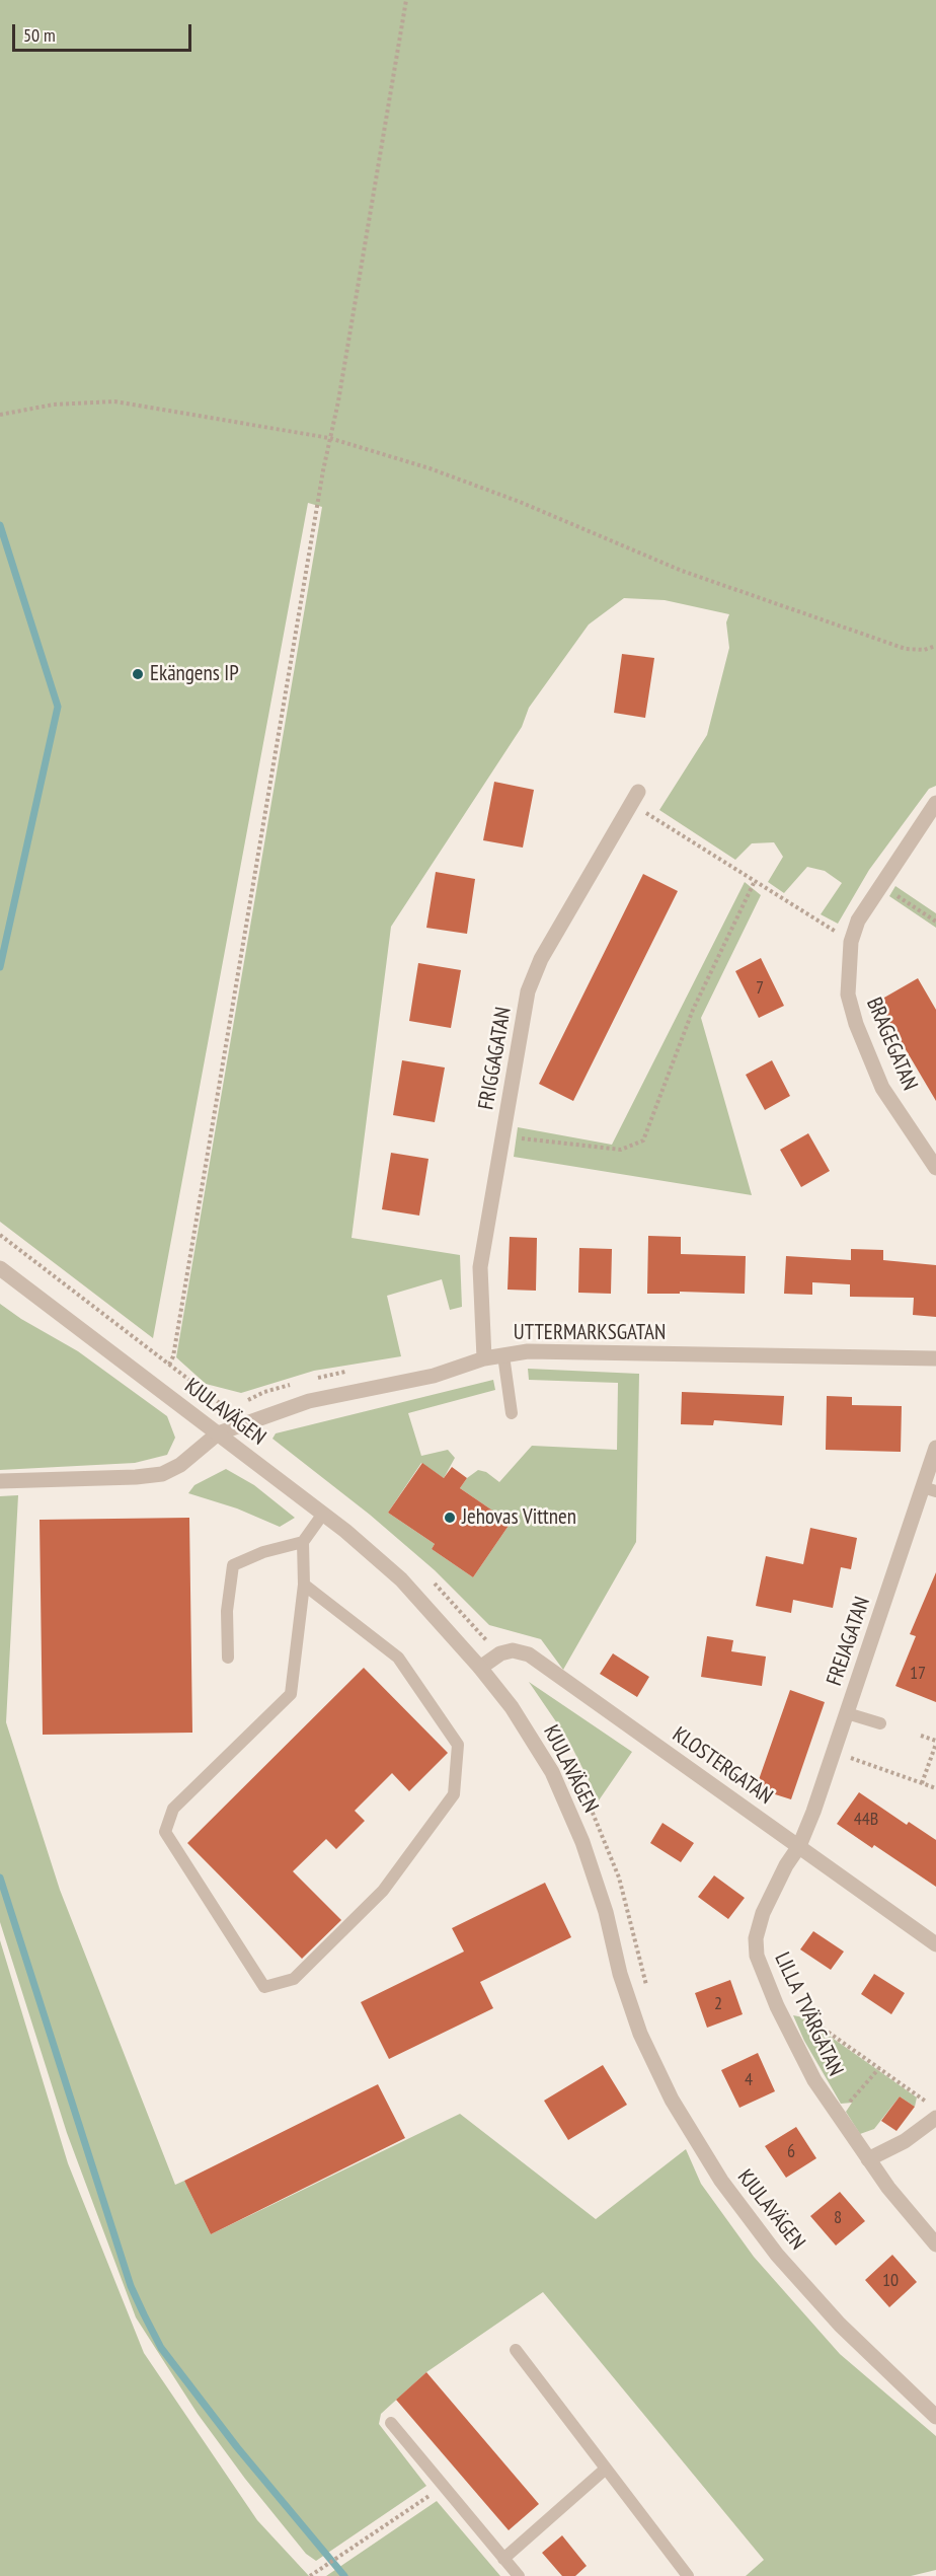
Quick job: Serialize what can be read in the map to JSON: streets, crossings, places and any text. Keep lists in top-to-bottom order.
{
  "streets": {
    "street": [
      "BRAGEGATAN",
      "FRIGGAGATAN",
      "UTTERMARKSGATAN",
      "KJULAVÄGEN",
      "FREJAGATAN",
      "KLOSTERGATAN",
      "LILLA TVÄRGATAN"
    ]
  },
  "crossings": [
    ["FRIGGAGATAN", "UTTERMARKSGATAN"],
    ["UTTERMARKSGATAN", "KJULAVÄGEN"],
    ["KJULAVÄGEN", "KLOSTERGATAN"],
    ["FREJAGATAN", "KLOSTERGATAN"],
    ["FREJAGATAN", "LILLA TVÄRGATAN"],
    ["KLOSTERGATAN", "LILLA TVÄRGATAN"]
  ],
  "places": ["Ekängens IP", "Jehovas Vittnen"],
  "house_numbers": [
    "7",
    "17",
    "44B",
    "2",
    "4",
    "6",
    "8",
    "10"
  ],
  "scale_bar": "50 m"
}
